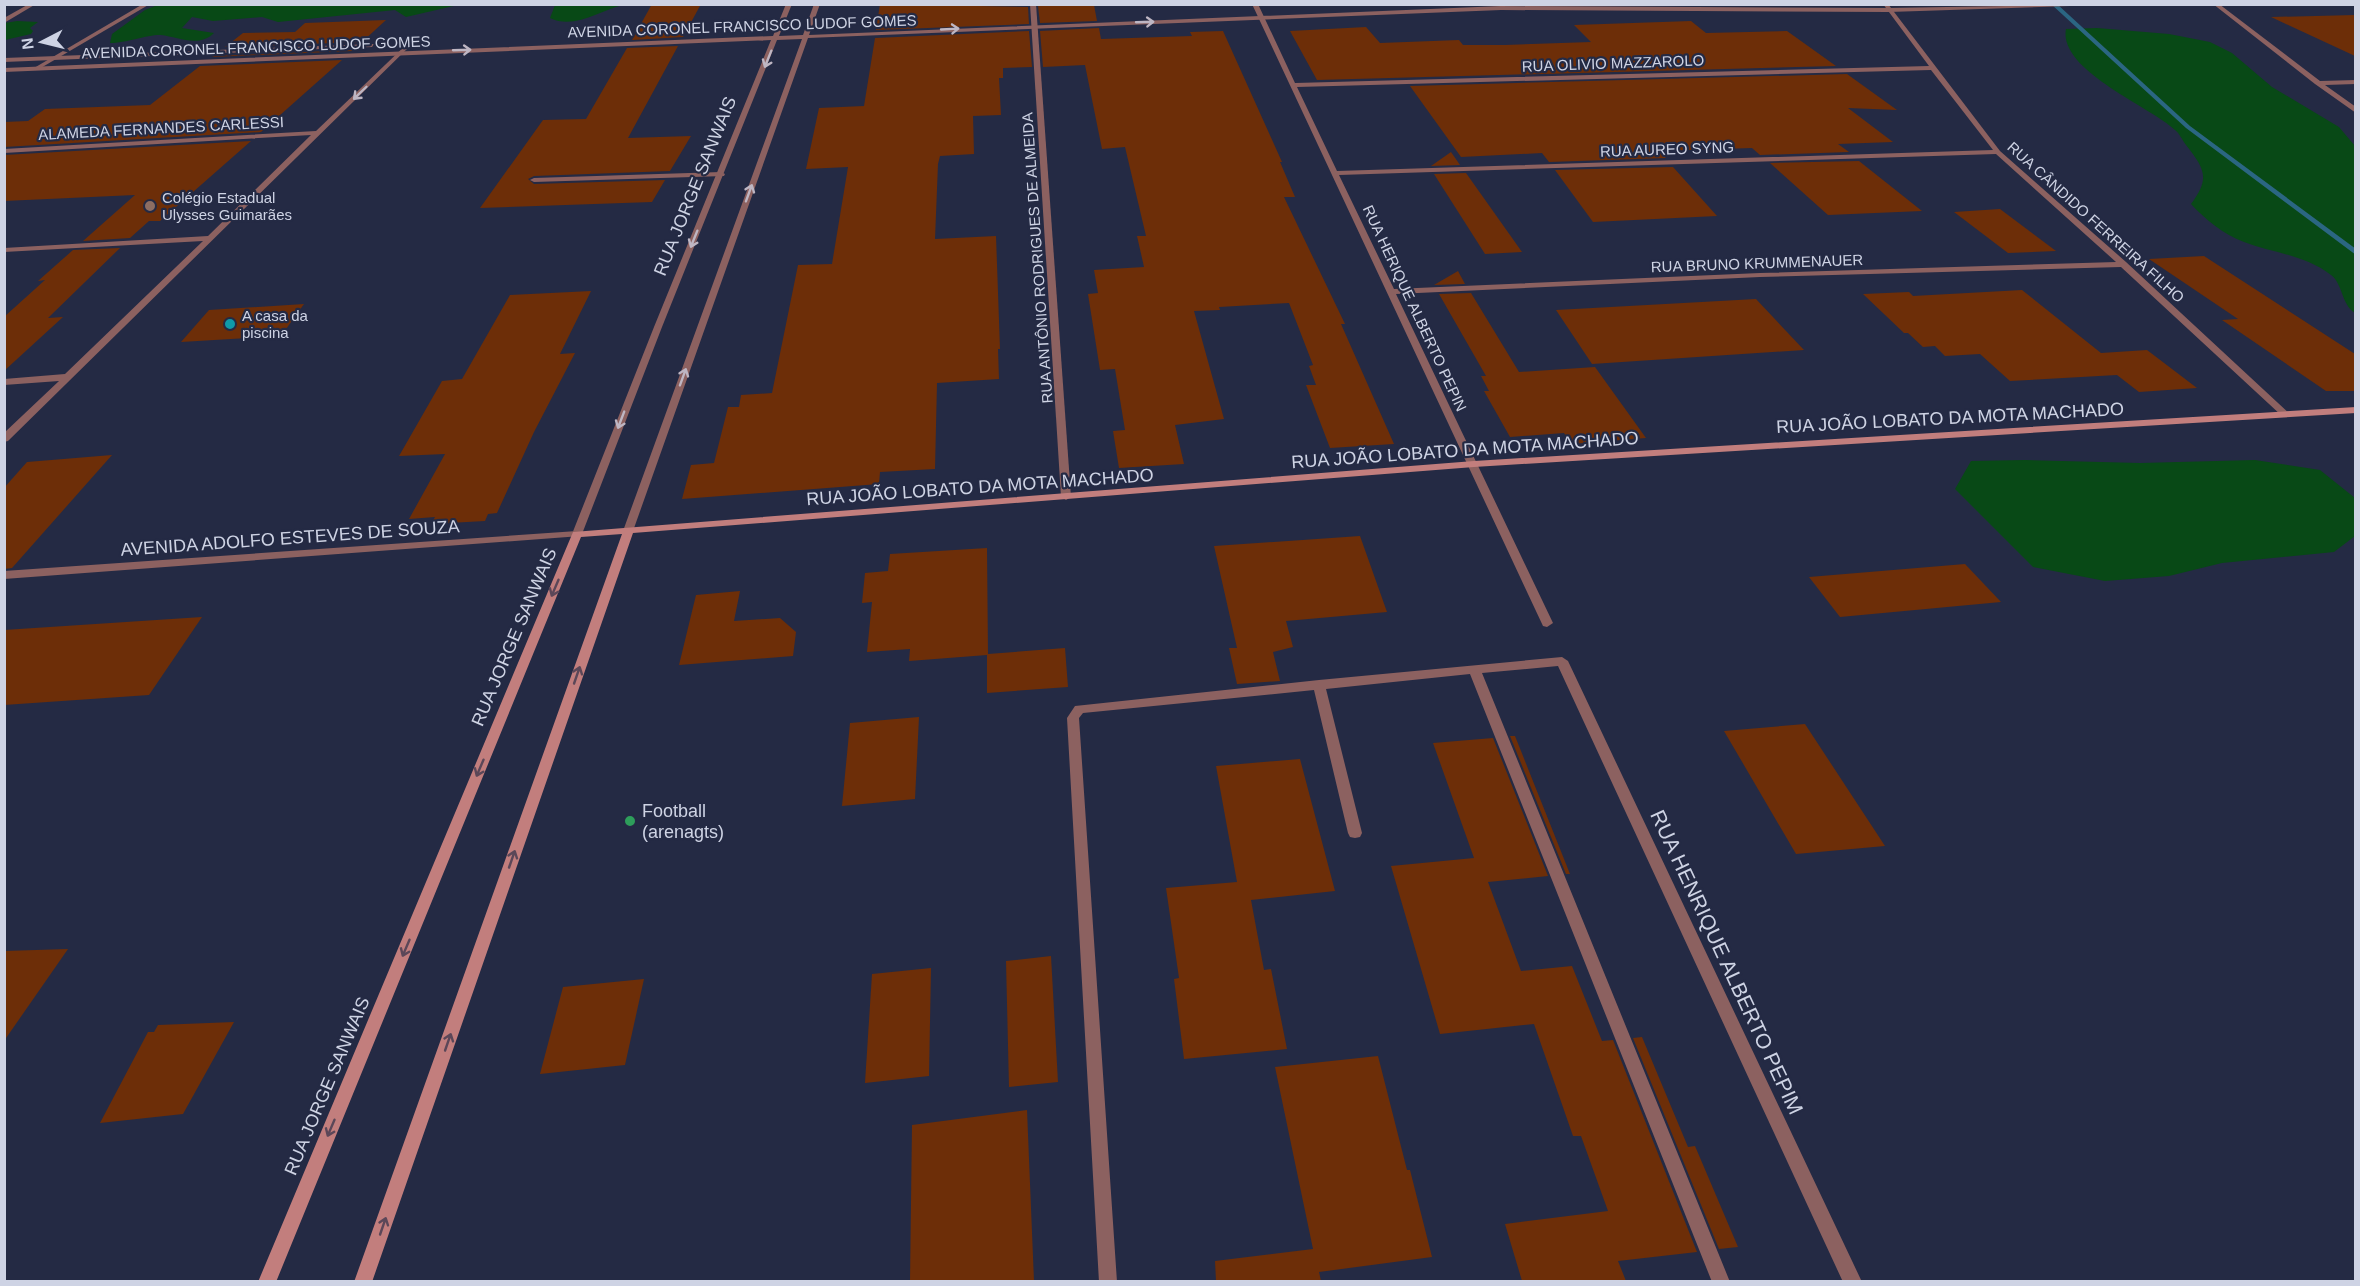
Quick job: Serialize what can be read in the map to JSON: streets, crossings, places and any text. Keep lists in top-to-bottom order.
{
  "streets": {
    "main road": ["RUA JORGE SANWAIS", "RUA JOÃO LOBATO DA MOTA MACHADO"],
    "street": [
      "AVENIDA CORONEL FRANCISCO LUDOF GOMES",
      "RUA OLIVIO MAZZAROLO",
      "ALAMEDA FERNANDES CARLESSI",
      "RUA AUREO SYNG",
      "RUA CÂNDIDO FERREIRA FILHO",
      "RUA ANTÔNIO RODRIGUES DE ALMEIDA",
      "RUA BRUNO KRUMMENAUER",
      "RUA HERIQUE ALBERTO PEPIN",
      "AVENIDA ADOLFO ESTEVES DE SOUZA",
      "RUA HENRIQUE ALBERTO PEPIM"
    ]
  },
  "crossings": [
    ["AVENIDA CORONEL FRANCISCO LUDOF GOMES", "RUA JORGE SANWAIS"],
    ["AVENIDA CORONEL FRANCISCO LUDOF GOMES", "RUA CÂNDIDO FERREIRA FILHO"],
    ["AVENIDA CORONEL FRANCISCO LUDOF GOMES", "RUA ANTÔNIO RODRIGUES DE ALMEIDA"],
    ["AVENIDA CORONEL FRANCISCO LUDOF GOMES", "RUA HERIQUE ALBERTO PEPIN"],
    ["RUA OLIVIO MAZZAROLO", "RUA CÂNDIDO FERREIRA FILHO"],
    ["RUA OLIVIO MAZZAROLO", "RUA HERIQUE ALBERTO PEPIN"],
    ["RUA AUREO SYNG", "RUA CÂNDIDO FERREIRA FILHO"],
    ["RUA AUREO SYNG", "RUA HERIQUE ALBERTO PEPIN"],
    ["RUA JORGE SANWAIS", "RUA JOÃO LOBATO DA MOTA MACHADO"],
    ["RUA JORGE SANWAIS", "AVENIDA ADOLFO ESTEVES DE SOUZA"],
    ["RUA CÂNDIDO FERREIRA FILHO", "RUA BRUNO KRUMMENAUER"],
    ["RUA CÂNDIDO FERREIRA FILHO", "RUA JOÃO LOBATO DA MOTA MACHADO"],
    ["RUA ANTÔNIO RODRIGUES DE ALMEIDA", "RUA JOÃO LOBATO DA MOTA MACHADO"],
    ["RUA BRUNO KRUMMENAUER", "RUA HERIQUE ALBERTO PEPIN"],
    ["RUA HERIQUE ALBERTO PEPIN", "RUA JOÃO LOBATO DA MOTA MACHADO"],
    ["RUA JOÃO LOBATO DA MOTA MACHADO", "AVENIDA ADOLFO ESTEVES DE SOUZA"]
  ],
  "places": ["Colégio Estadual Ulysses Guimarães", "A casa da piscina", "Football (arenagts)"],
  "north": "left"
}
